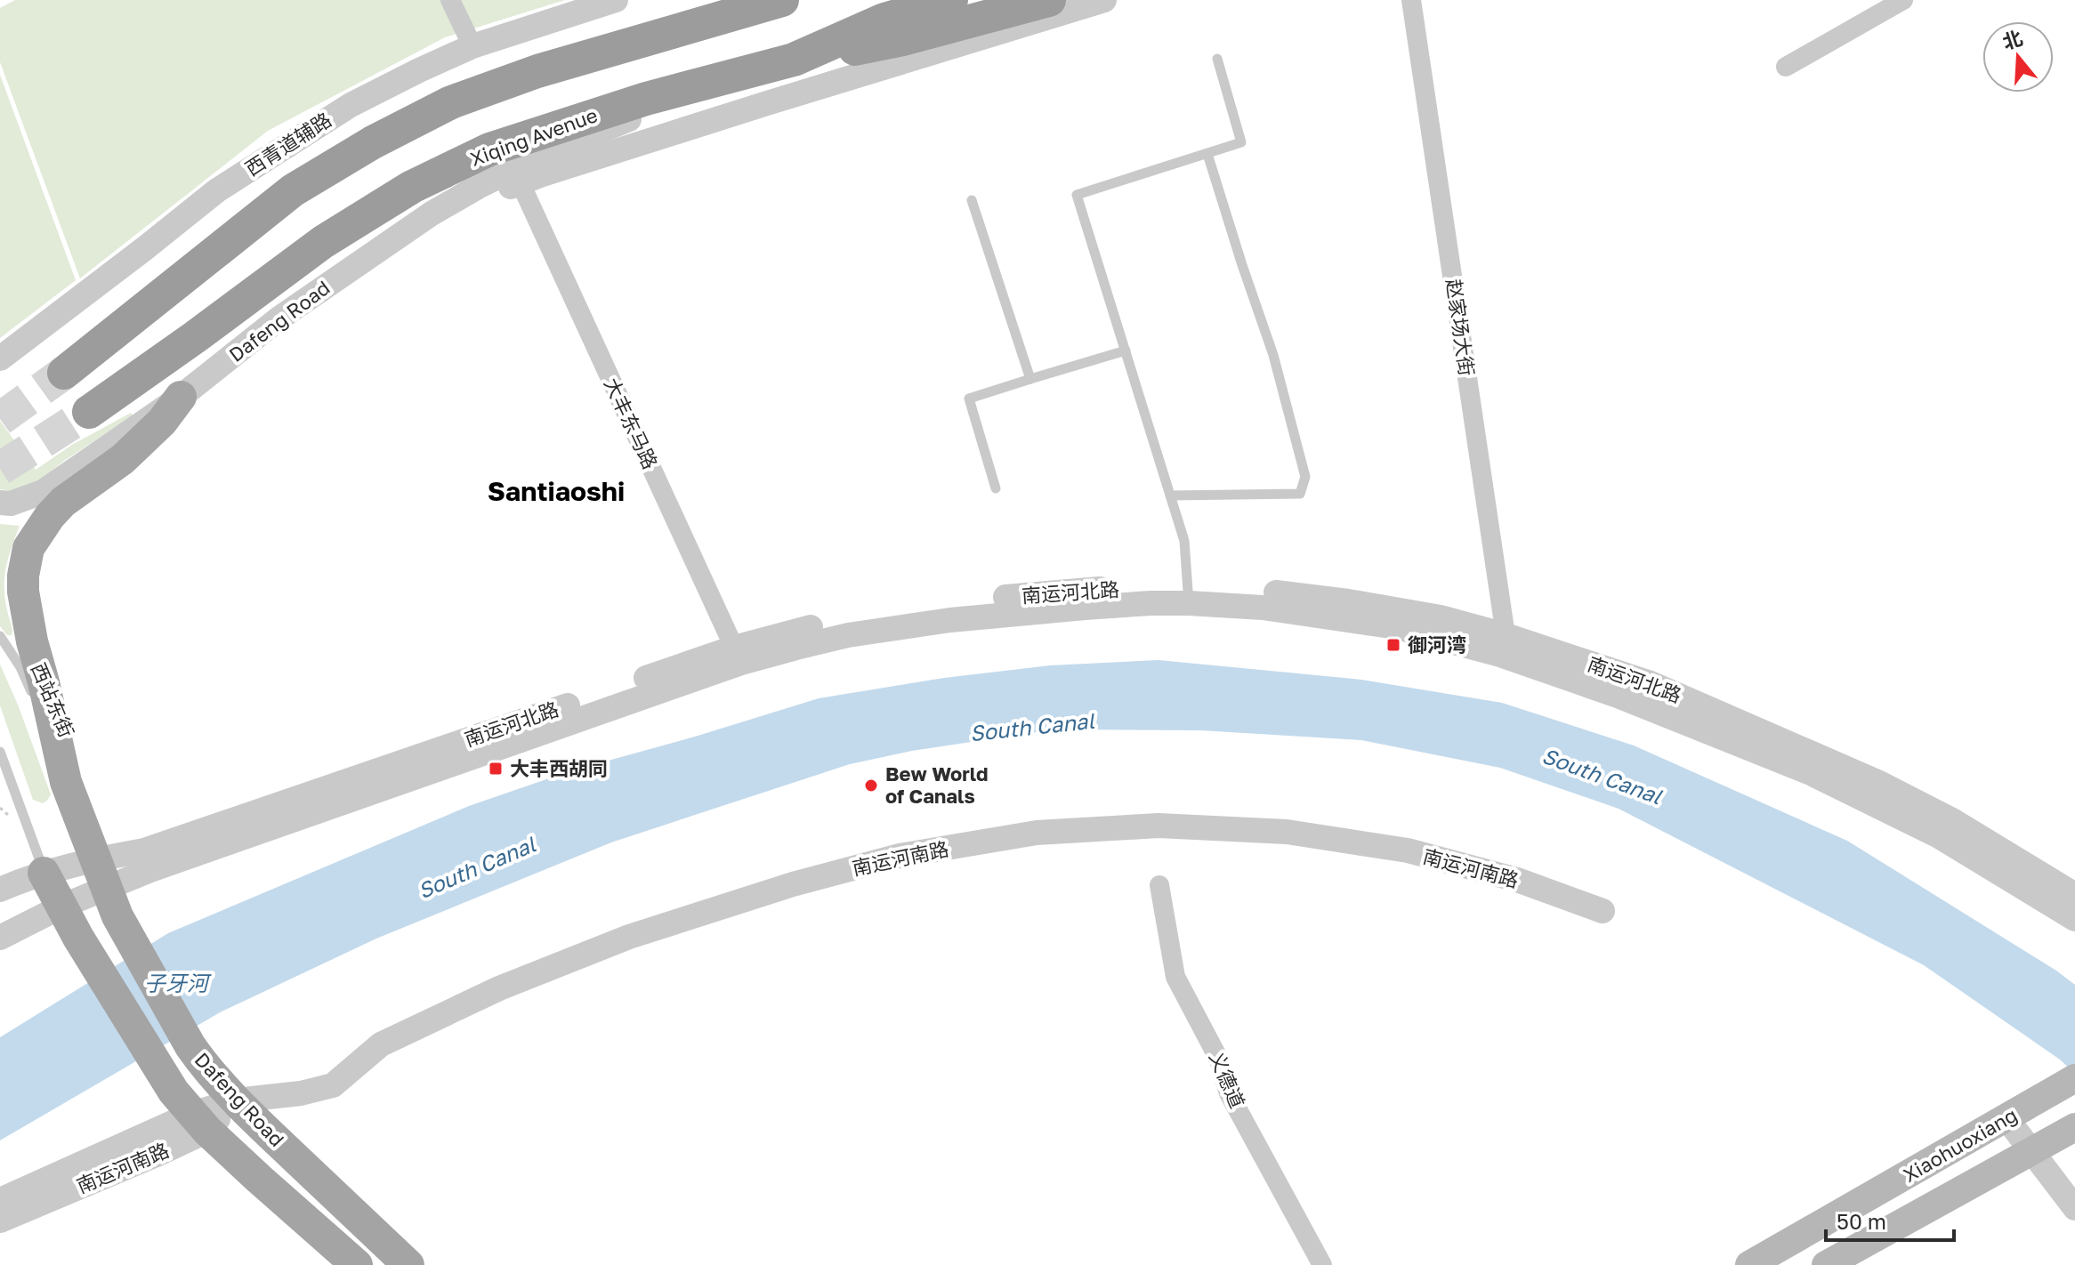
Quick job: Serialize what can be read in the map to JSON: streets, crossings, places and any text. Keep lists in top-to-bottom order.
{
  "streets": {
    "highway": ["Xiqing Avenue"],
    "main road": ["Dafeng Road", "Xiaohuoxiang"],
    "street": [
      "西青道辅路",
      "赵家场大街",
      "大丰东马路",
      "南运河北路",
      "南运河南路",
      "义德道"
    ],
    "lane": ["西站东街"]
  },
  "crossings": [
    ["Dafeng Road", "南运河北路"],
    ["Dafeng Road", "西站东街"],
    ["Dafeng Road", "南运河南路"],
    ["赵家场大街", "南运河北路"],
    ["大丰东马路", "南运河北路"]
  ],
  "districts": ["Santiaoshi"],
  "water": ["South Canal", "子牙河"],
  "places": {
    "transit": ["御河湾", "大丰西胡同"],
    "other": ["Bew World of Canals"]
  },
  "scale_bar": "50 m",
  "north": "top"
}
